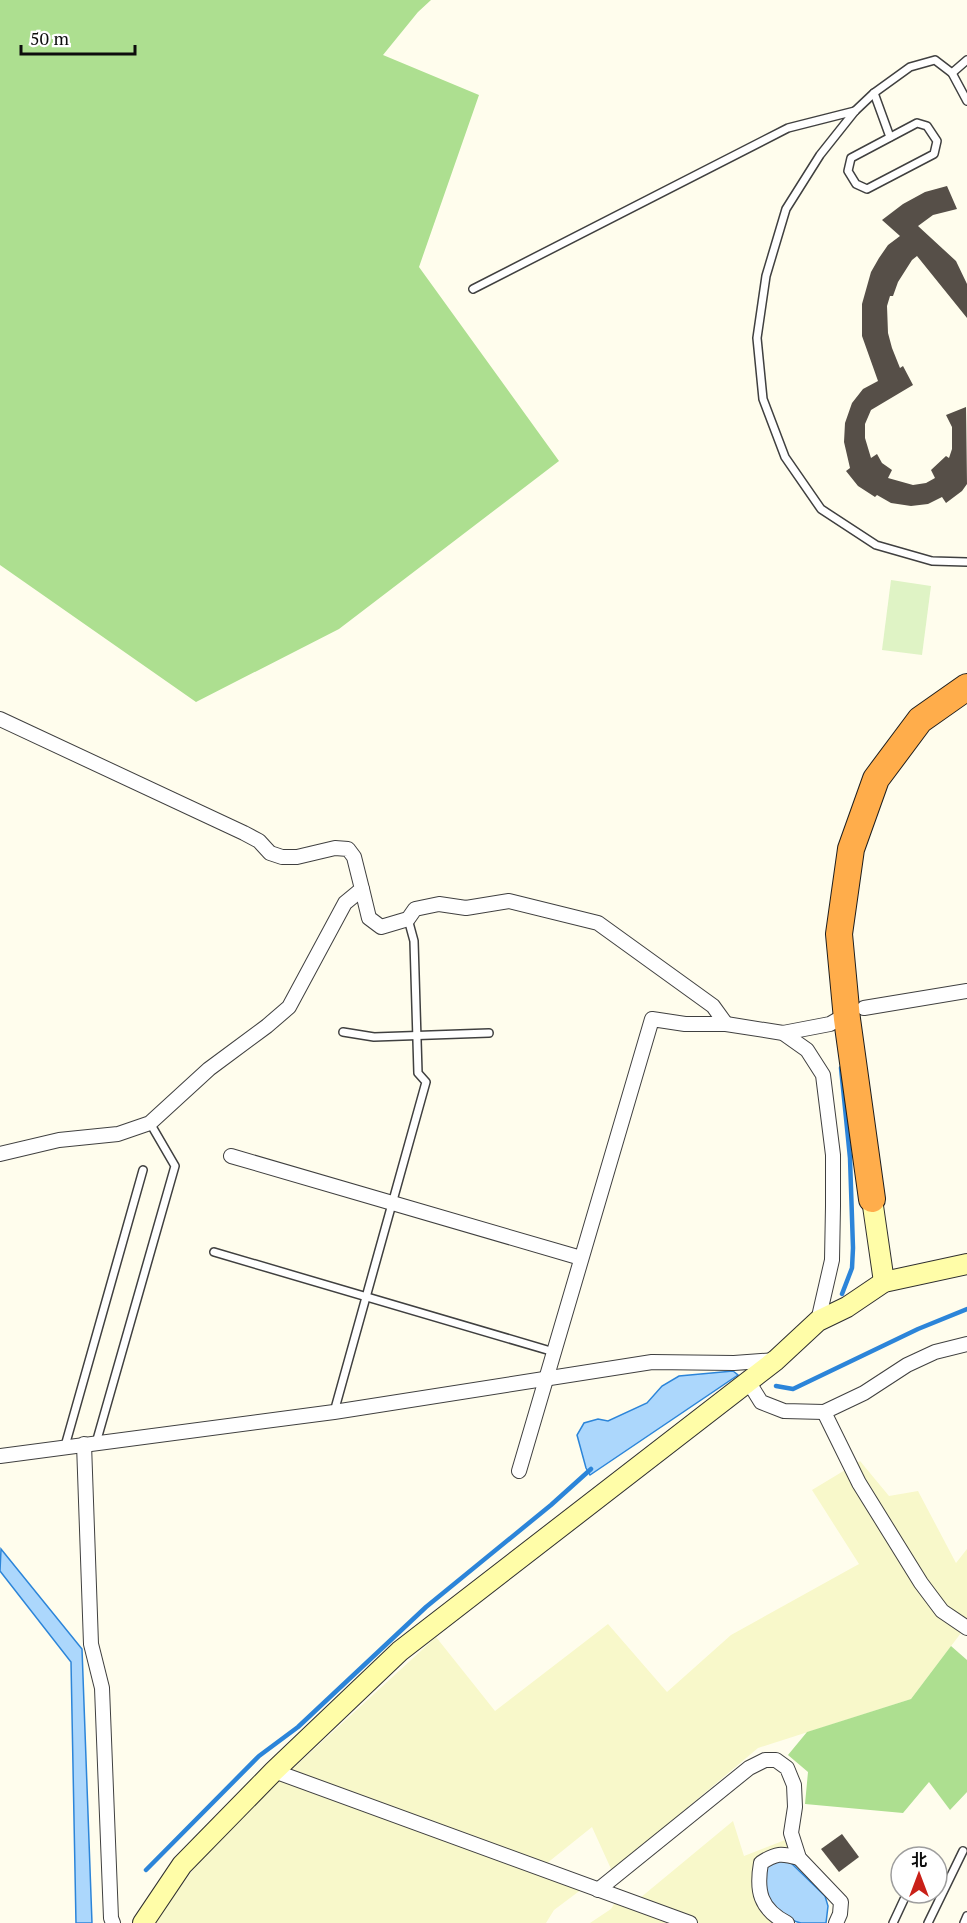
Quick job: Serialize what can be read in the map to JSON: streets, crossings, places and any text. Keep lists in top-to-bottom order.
{
  "scale_bar": "50 m",
  "north": "top"
}
